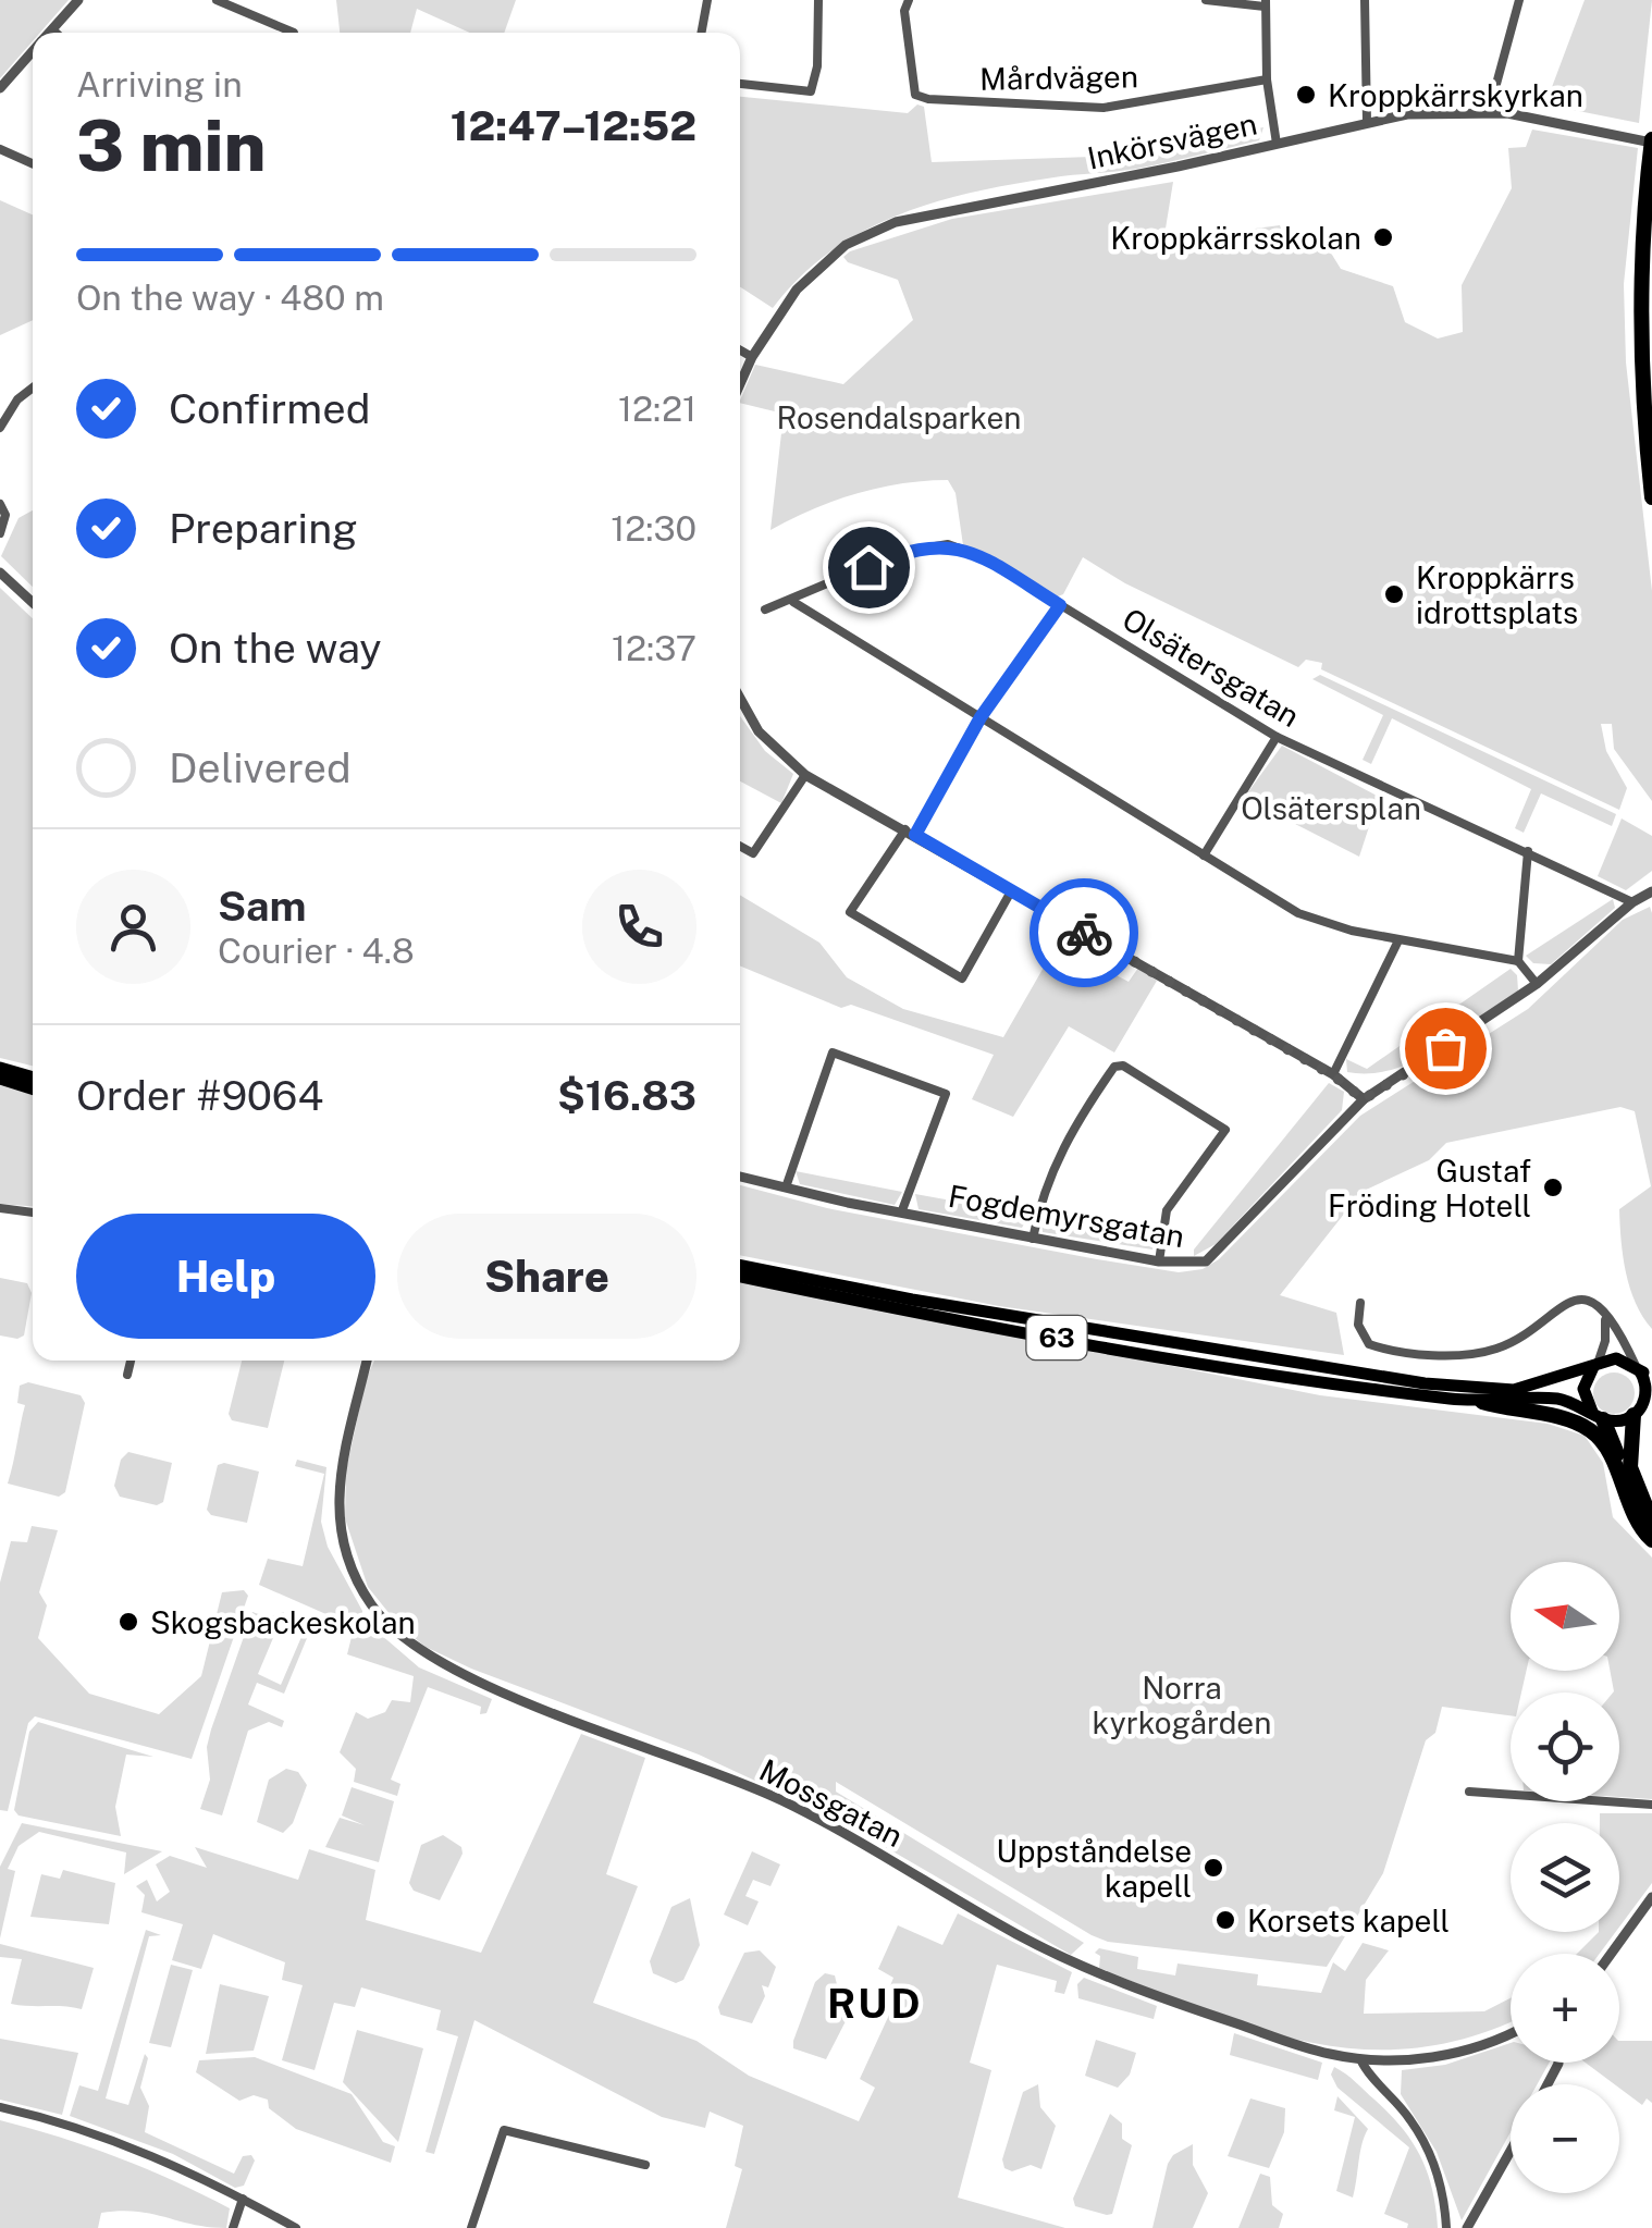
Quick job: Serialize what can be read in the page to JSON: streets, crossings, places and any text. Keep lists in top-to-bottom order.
{
  "streets": {
    "main road": ["63"],
    "street": [
      "Mårdvägen",
      "Inkörsvägen",
      "Olsätersgatan",
      "Fogdemyrsgatan",
      "Mossgatan"
    ]
  },
  "crossings": [
    ["Olsätersgatan", "Fogdemyrsgatan"]
  ],
  "districts": ["RUD"],
  "parks": ["Rosendalsparken", "Olsätersplan", "Norra kyrkogården"],
  "places": [
    "Kroppkärrskyrkan",
    "Kroppkärrsskolan",
    "Kroppkärrs idrottsplats",
    "Gustaf Fröding Hotell",
    "Skogsbackeskolan",
    "Uppståndelse kapell",
    "Korsets kapell"
  ],
  "north": "left",
  "page": {
    "heading": ["3 min", "Arriving in", "12:47–12:52"],
    "panel": [
      "Sam",
      "Courier · 4.8",
      "Order #9064",
      "$16.83"
    ],
    "bar": "On the way · 480 m",
    "list": [
      ["Confirmed", "12:21"],
      ["Preparing", "12:30"],
      ["On the way", "12:37"],
      "Delivered"
    ],
    "buttons": ["Help", "Share"],
    "map_buttons": ["+", "−"]
  }
}
